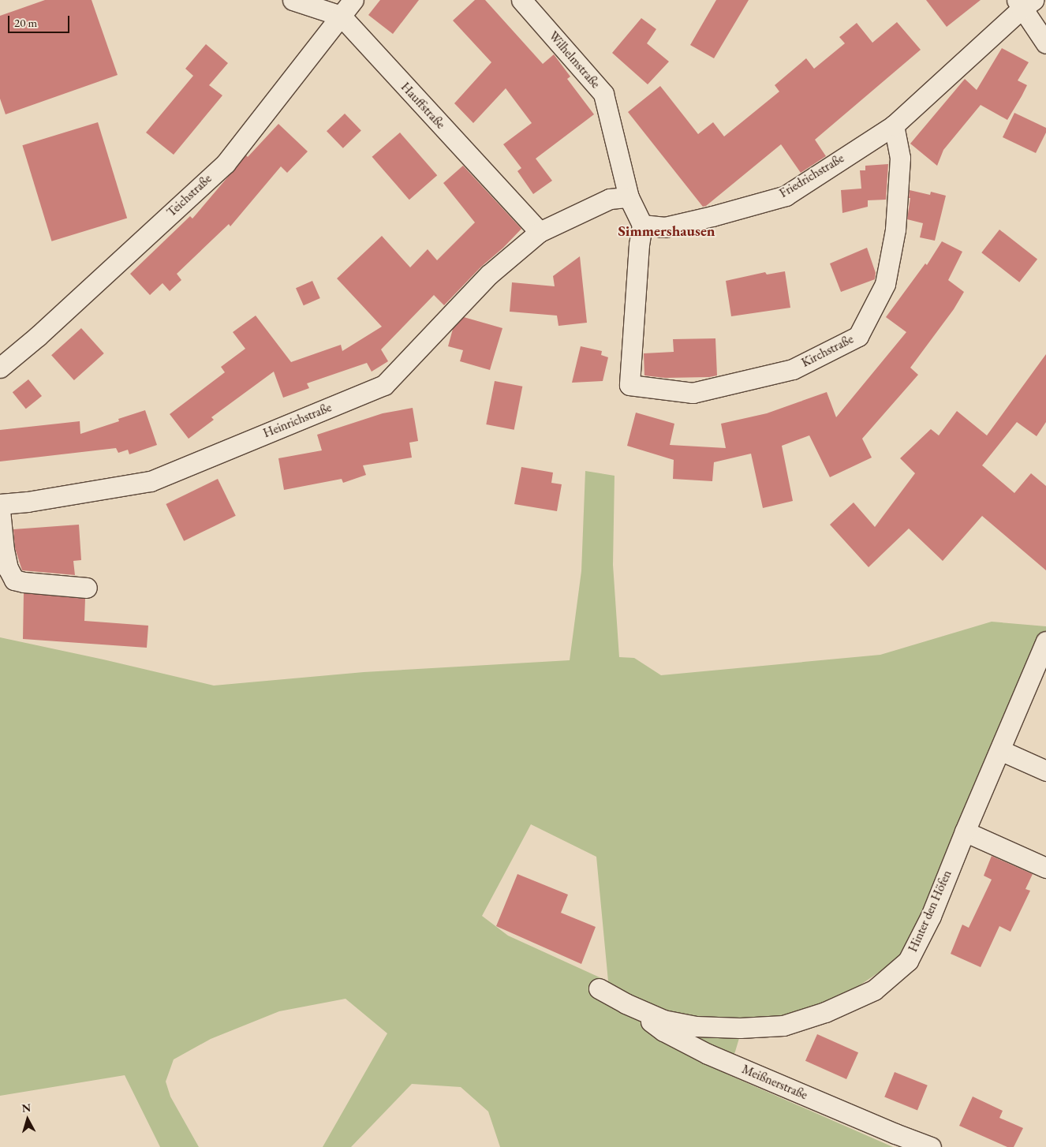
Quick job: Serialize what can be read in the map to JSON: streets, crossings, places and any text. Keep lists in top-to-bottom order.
{
  "streets": {
    "street": [
      "Wilhelmstraße",
      "Hauffstraße",
      "Friedrichstraße",
      "Teichstraße",
      "Kirchstraße",
      "Heinrichstraße",
      "Hinter den Höfen",
      "Meißnerstraße"
    ]
  },
  "crossings": [
    ["Hauffstraße", "Teichstraße"],
    ["Hauffstraße", "Heinrichstraße"],
    ["Friedrichstraße", "Kirchstraße"],
    ["Hinter den Höfen", "Meißnerstraße"]
  ],
  "districts": ["Simmershausen"],
  "scale_bar": "20 m",
  "north": "top"
}
